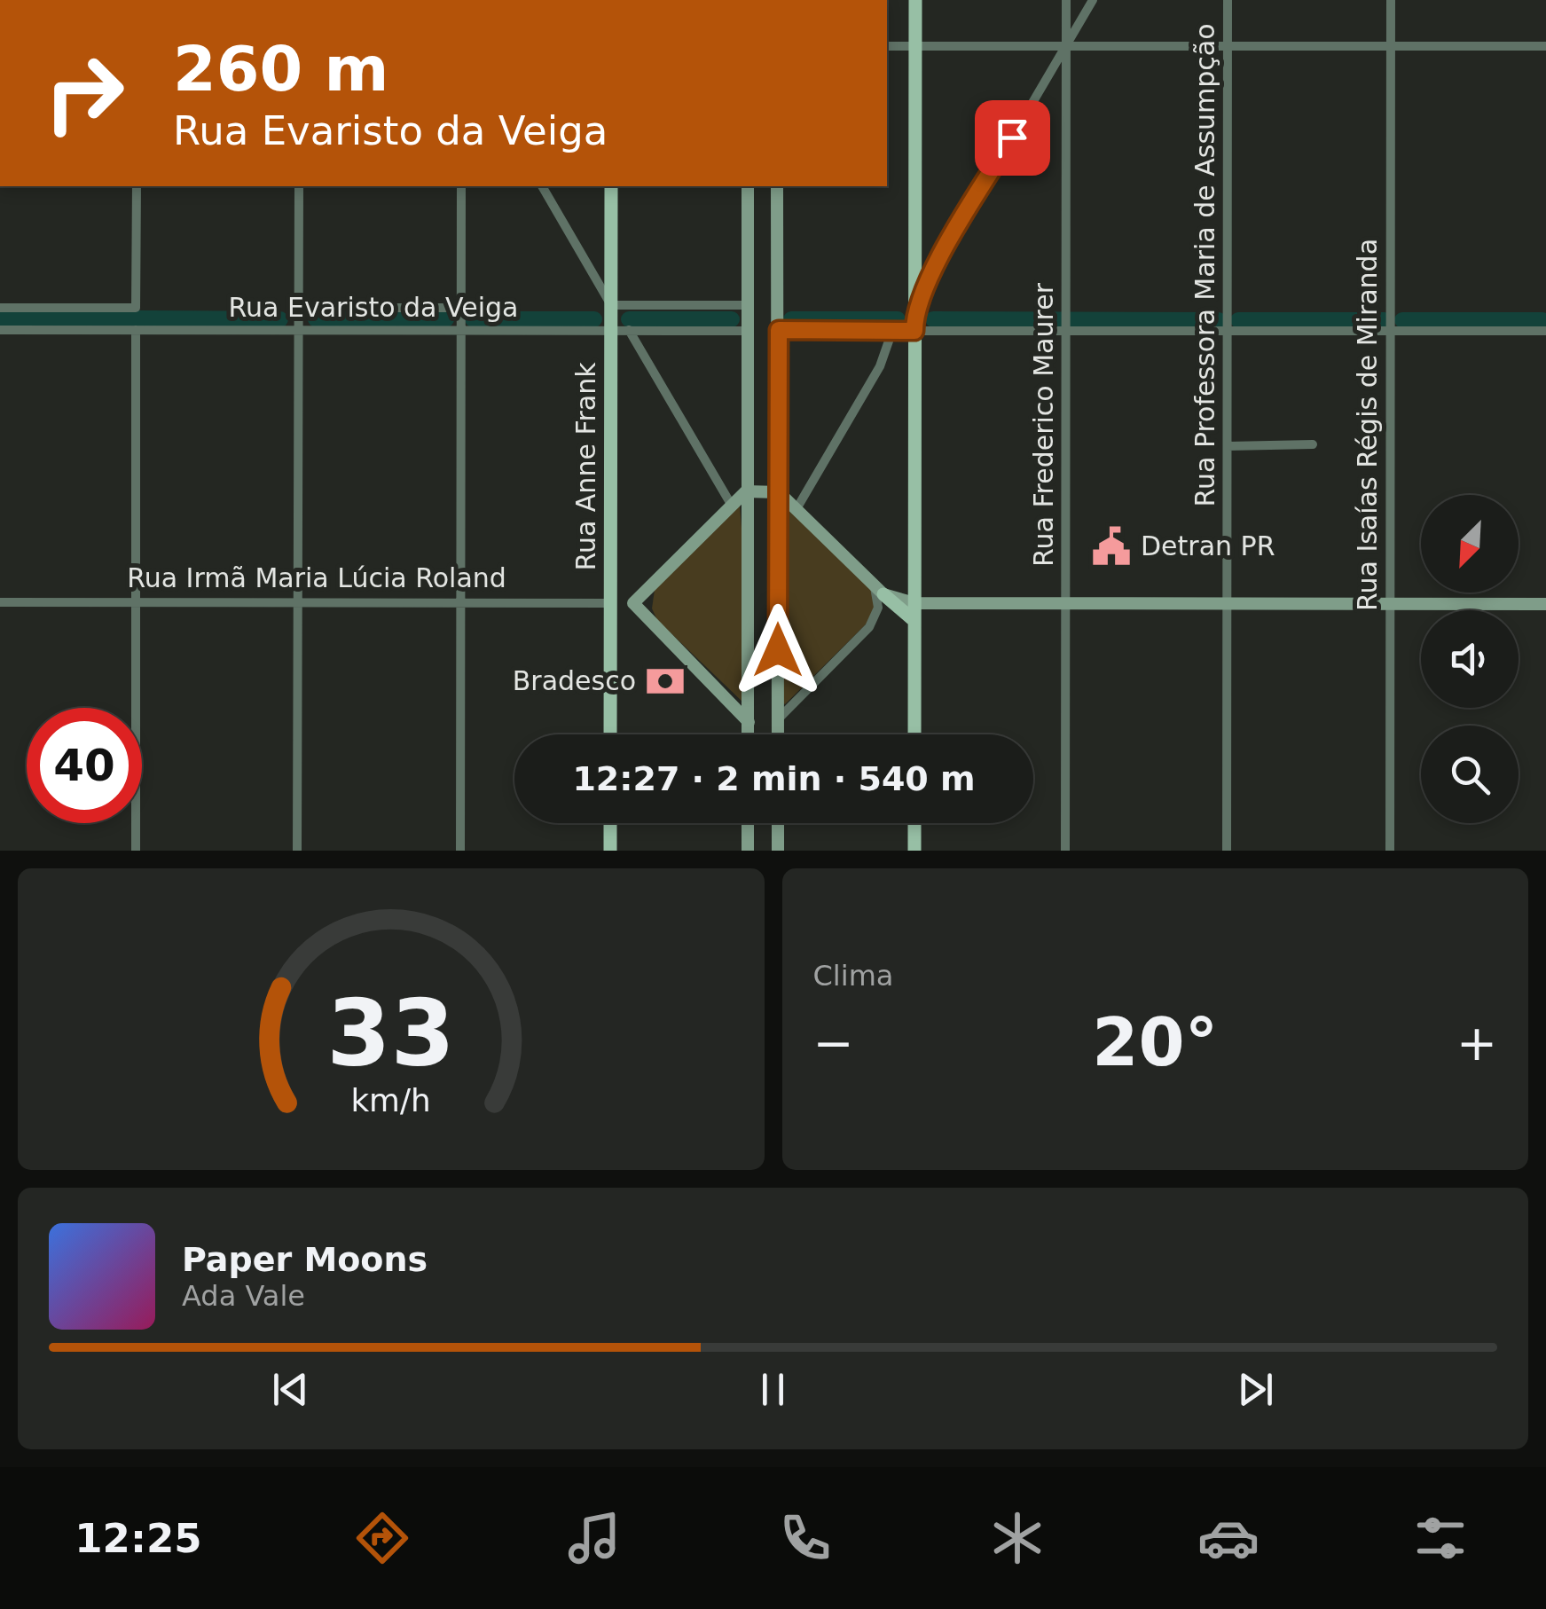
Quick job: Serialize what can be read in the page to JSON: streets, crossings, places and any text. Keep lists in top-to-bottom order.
{
  "streets": {
    "main road": ["Rua Anne Frank"],
    "street": [
      "Rua Professora Maria de Assumpção",
      "Rua Evaristo da Veiga",
      "Rua Frederico Maurer",
      "Rua Isaías Régis de Miranda",
      "Rua Irmã Maria Lúcia Roland"
    ]
  },
  "crossings": [
    ["Rua Evaristo da Veiga", "Rua Anne Frank"],
    ["Rua Anne Frank", "Rua Irmã Maria Lúcia Roland"]
  ],
  "places": {
    "public building": ["Detran PR"],
    "bank": ["Bradesco"]
  },
  "north": "bottom left",
  "page": {
    "turn": ["260 m", "Rua Evaristo da Veiga"],
    "limit": "40",
    "trip": "12:27 · 2 min · 540 m",
    "tile": "Clima",
    "heat": ["−", "20°", "+"],
    "song": ["Paper Moons", "Ada Vale"],
    "tabs": "12:25",
    "gauge": ["33", "km/h"]
  }
}
